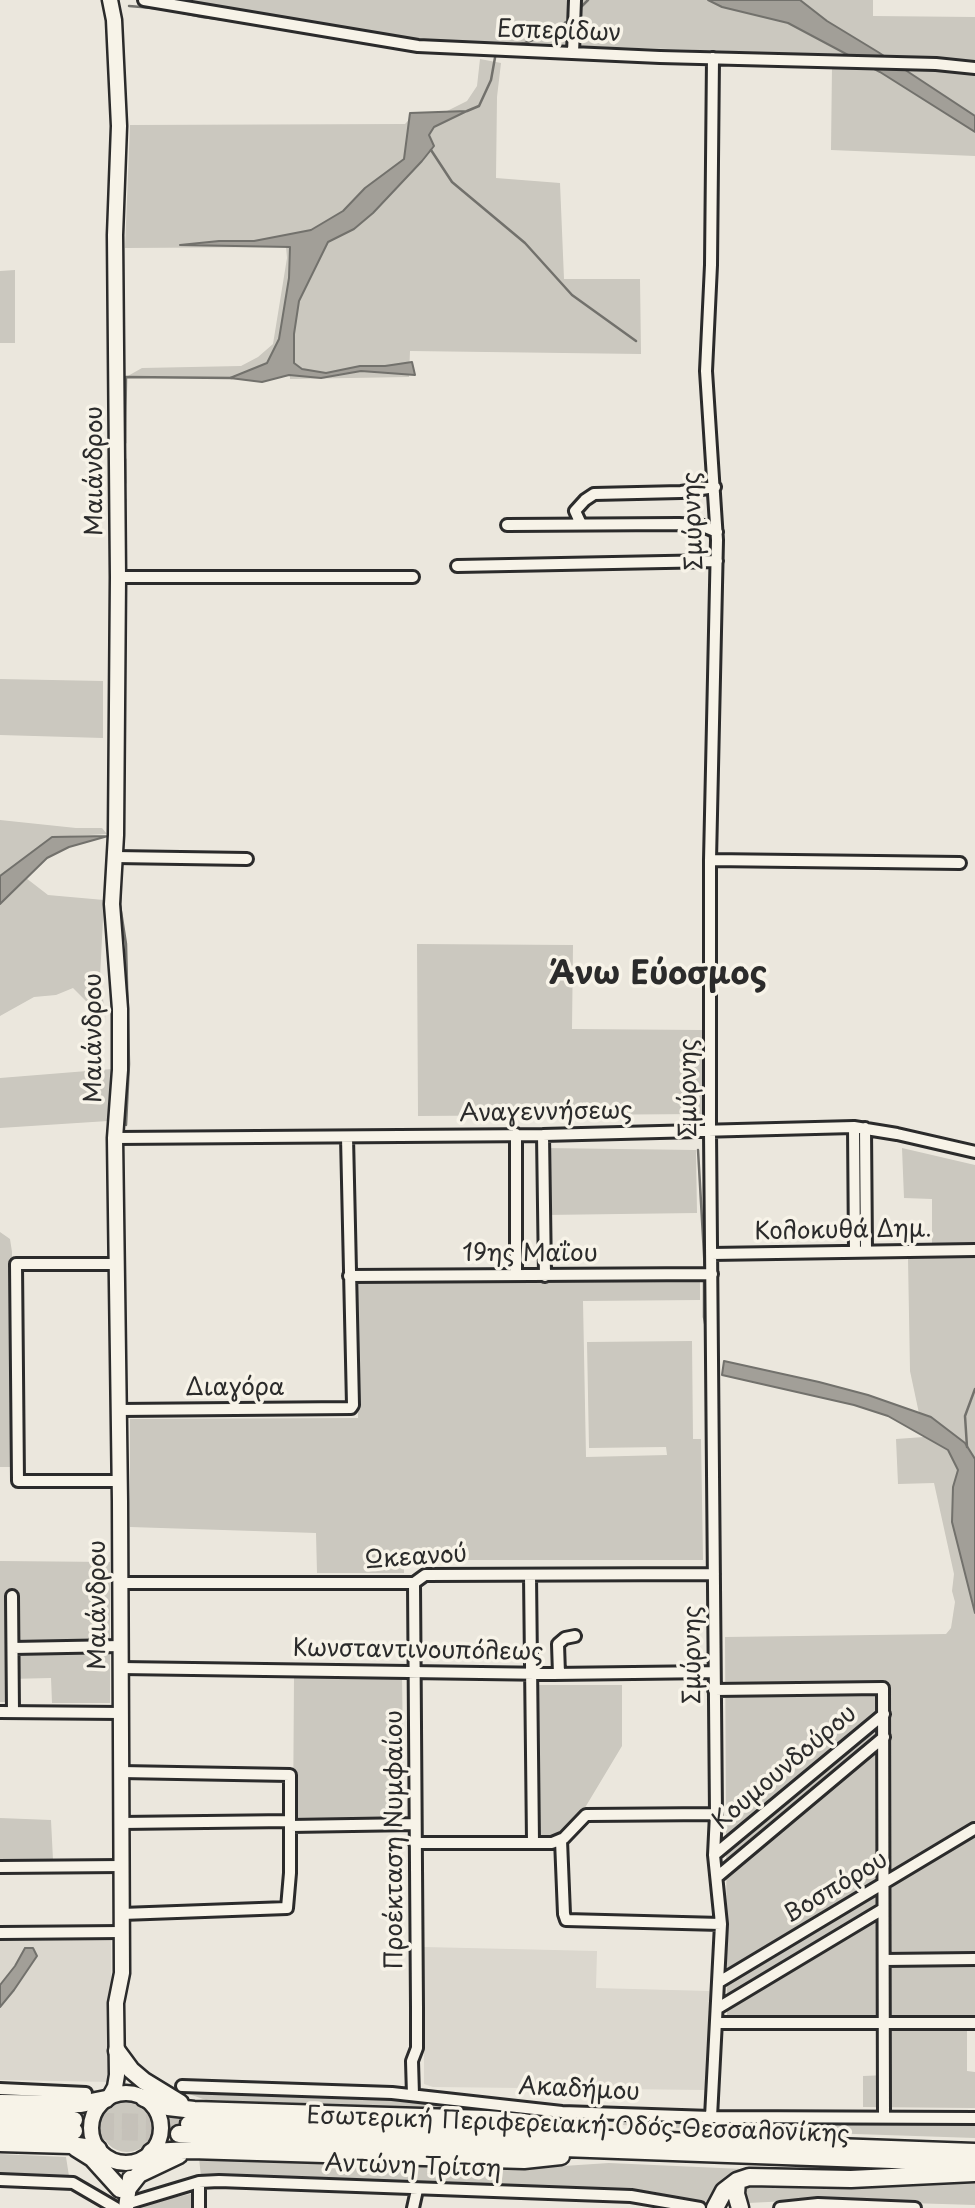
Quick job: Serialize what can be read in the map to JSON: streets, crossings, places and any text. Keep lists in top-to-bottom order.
{
  "streets": {
    "highway": ["Εσωτερική Περιφερειακή Οδός Θεσσαλονίκης"],
    "main road": ["Μαιάνδρου"],
    "street": [
      "Εσπερίδων",
      "Σμύρνης",
      "Αναγεννήσεως",
      "Κολοκυθά Δημ.",
      "19ης Μαΐου",
      "Διαγόρα",
      "Ωκεανού",
      "Κωνσταντινουπόλεως",
      "Κουμουνδούρου",
      "Προέκταση Νυμφαίου",
      "Βοσπόρου",
      "Ακαδήμου",
      "Αντώνη Τρίτση"
    ]
  },
  "crossings": [
    ["Εσπερίδων", "Σμύρνης"],
    ["Μαιάνδρου", "Αναγεννήσεως"],
    ["Μαιάνδρου", "Διαγόρα"],
    ["Μαιάνδρου", "Ωκεανού"],
    ["Μαιάνδρου", "Κωνσταντινουπόλεως"],
    ["Σμύρνης", "Αναγεννήσεως"],
    ["Σμύρνης", "Κολοκυθά Δημ."],
    ["Σμύρνης", "19ης Μαΐου"],
    ["Σμύρνης", "Ωκεανού"],
    ["Σμύρνης", "Κωνσταντινουπόλεως"],
    ["Σμύρνης", "Κουμουνδούρου"],
    ["Σμύρνης", "Βοσπόρου"],
    ["Σμύρνης", "Ακαδήμου"],
    ["19ης Μαΐου", "Διαγόρα"],
    ["Ωκεανού", "Προέκταση Νυμφαίου"],
    ["Κωνσταντινουπόλεως", "Προέκταση Νυμφαίου"],
    ["Προέκταση Νυμφαίου", "Ακαδήμου"]
  ],
  "districts": ["Άνω Εύοσμος"]
}
